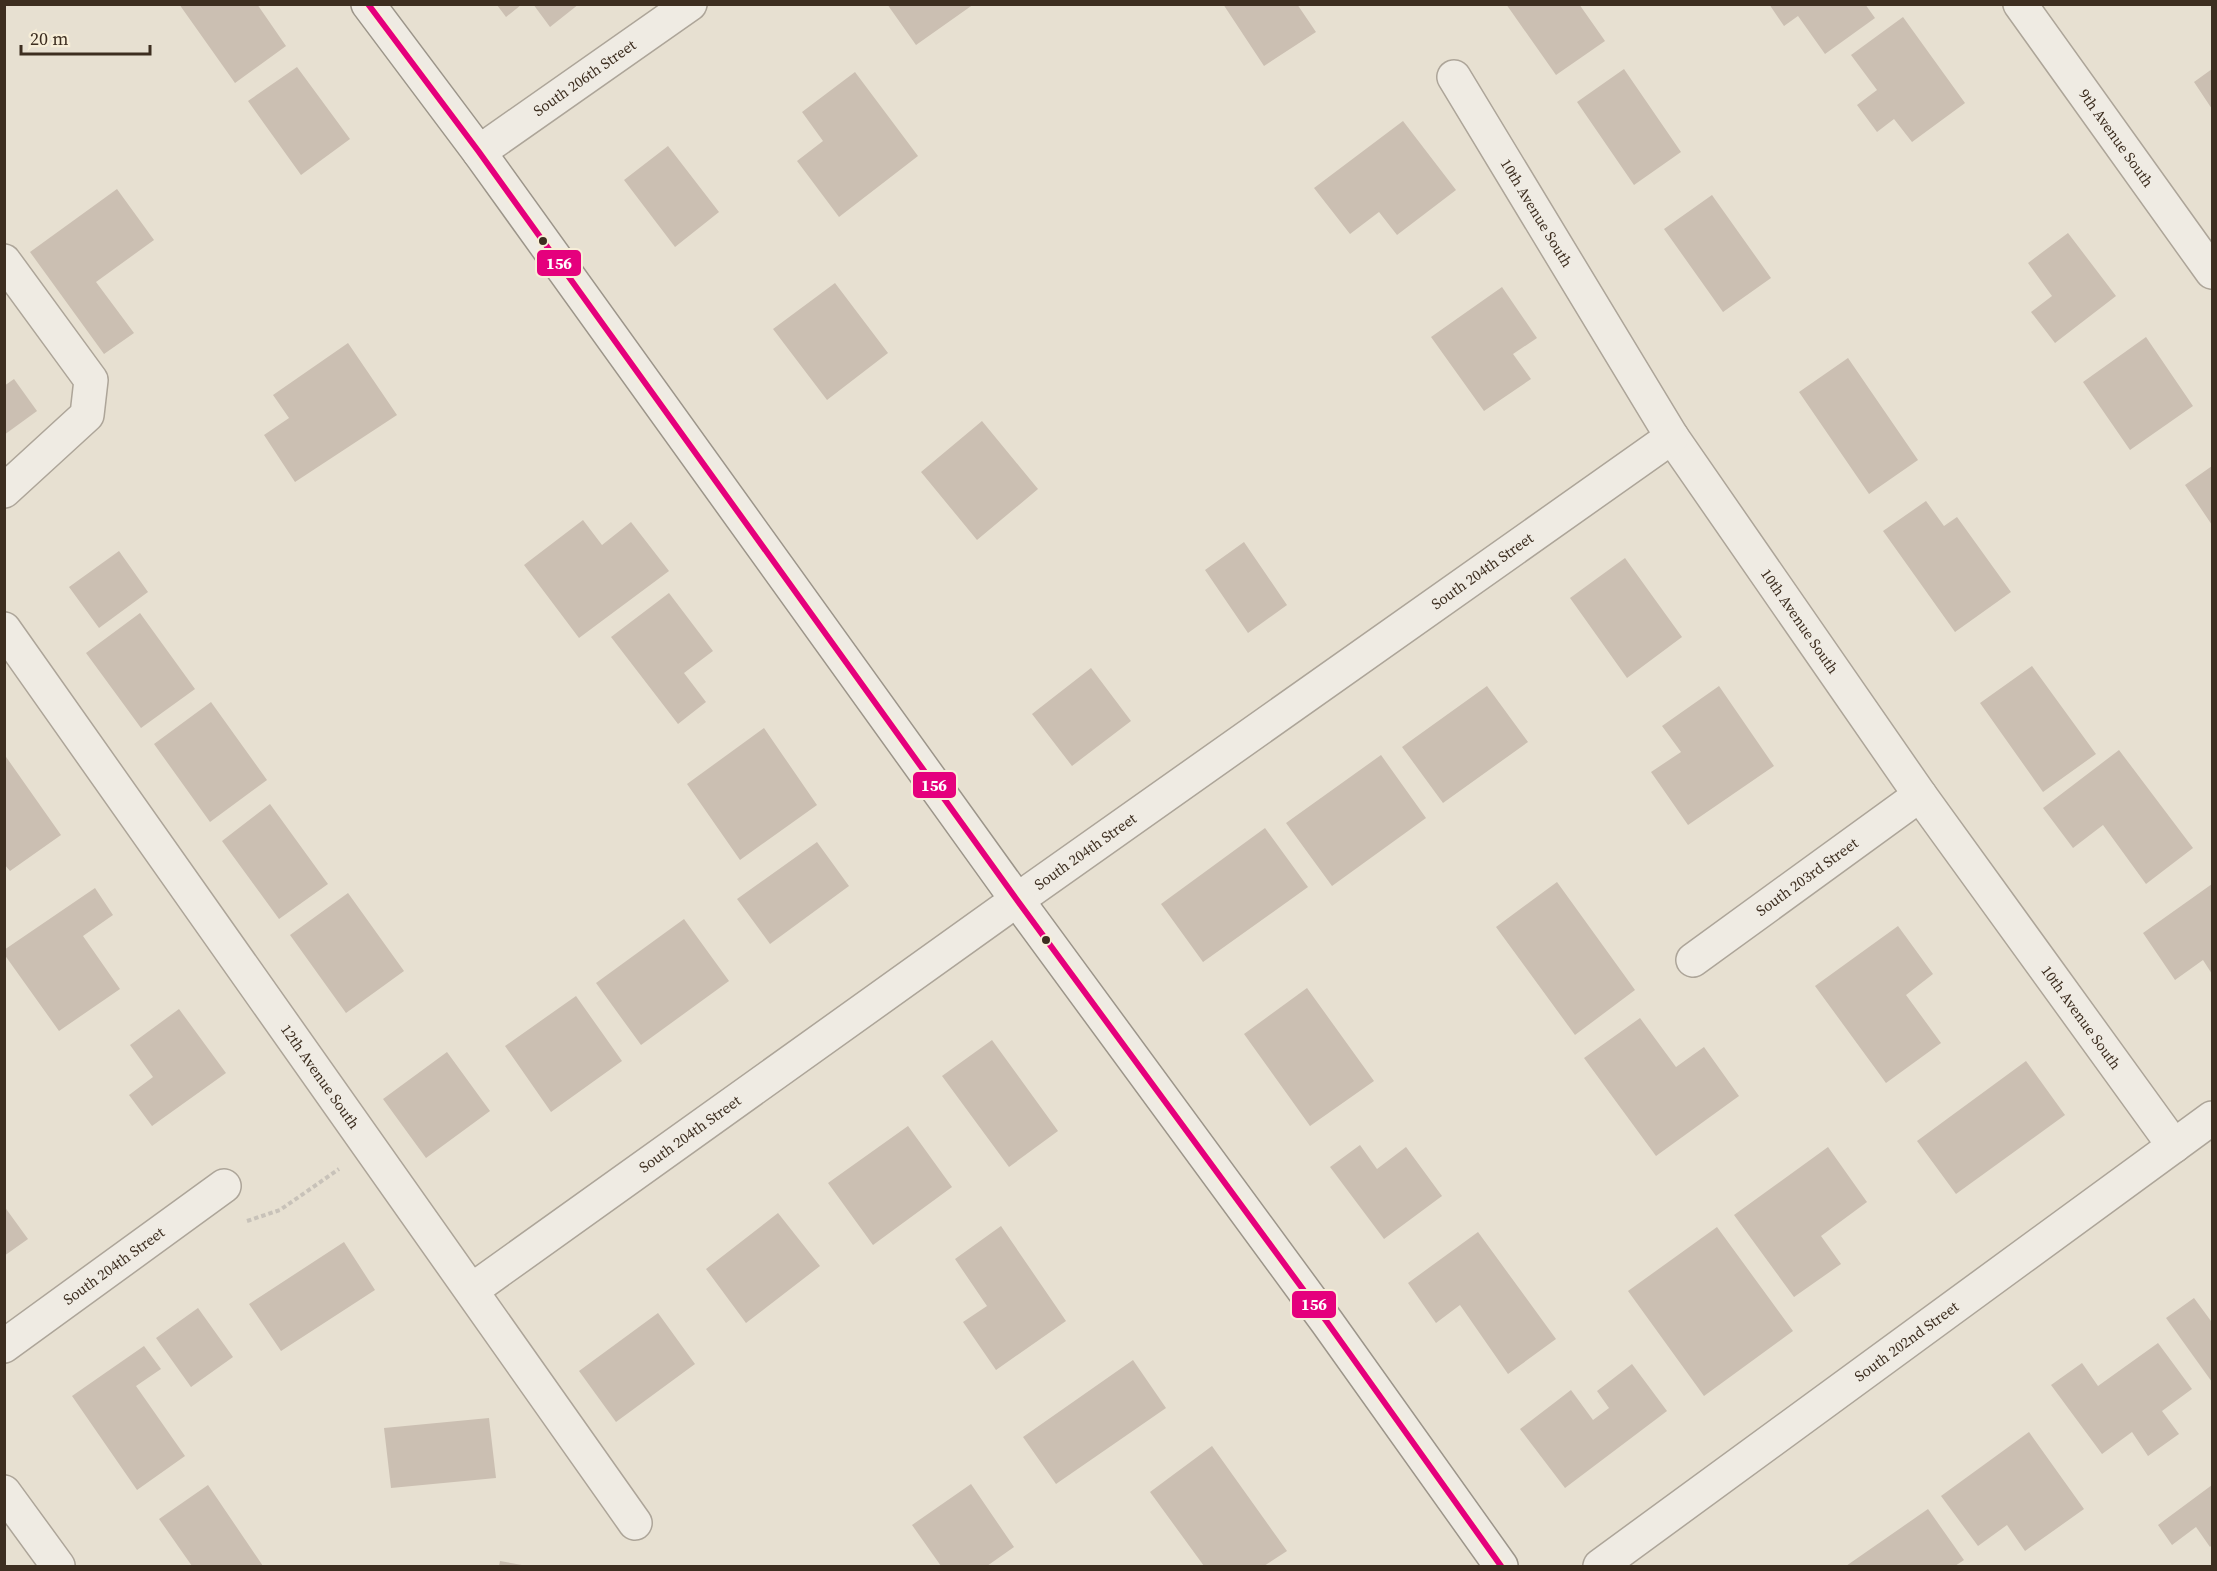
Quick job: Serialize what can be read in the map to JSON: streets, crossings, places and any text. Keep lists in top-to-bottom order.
{
  "streets": {
    "street": [
      "South 206th Street",
      "9th Avenue South",
      "10th Avenue South",
      "South 204th Street",
      "South 203rd Street",
      "12th Avenue South",
      "South 202nd Street"
    ]
  },
  "crossings": [
    ["10th Avenue South", "South 204th Street"],
    ["10th Avenue South", "South 203rd Street"],
    ["10th Avenue South", "South 202nd Street"],
    ["South 204th Street", "12th Avenue South"]
  ],
  "lines": ["transit line 156"],
  "scale_bar": "20 m"
}
